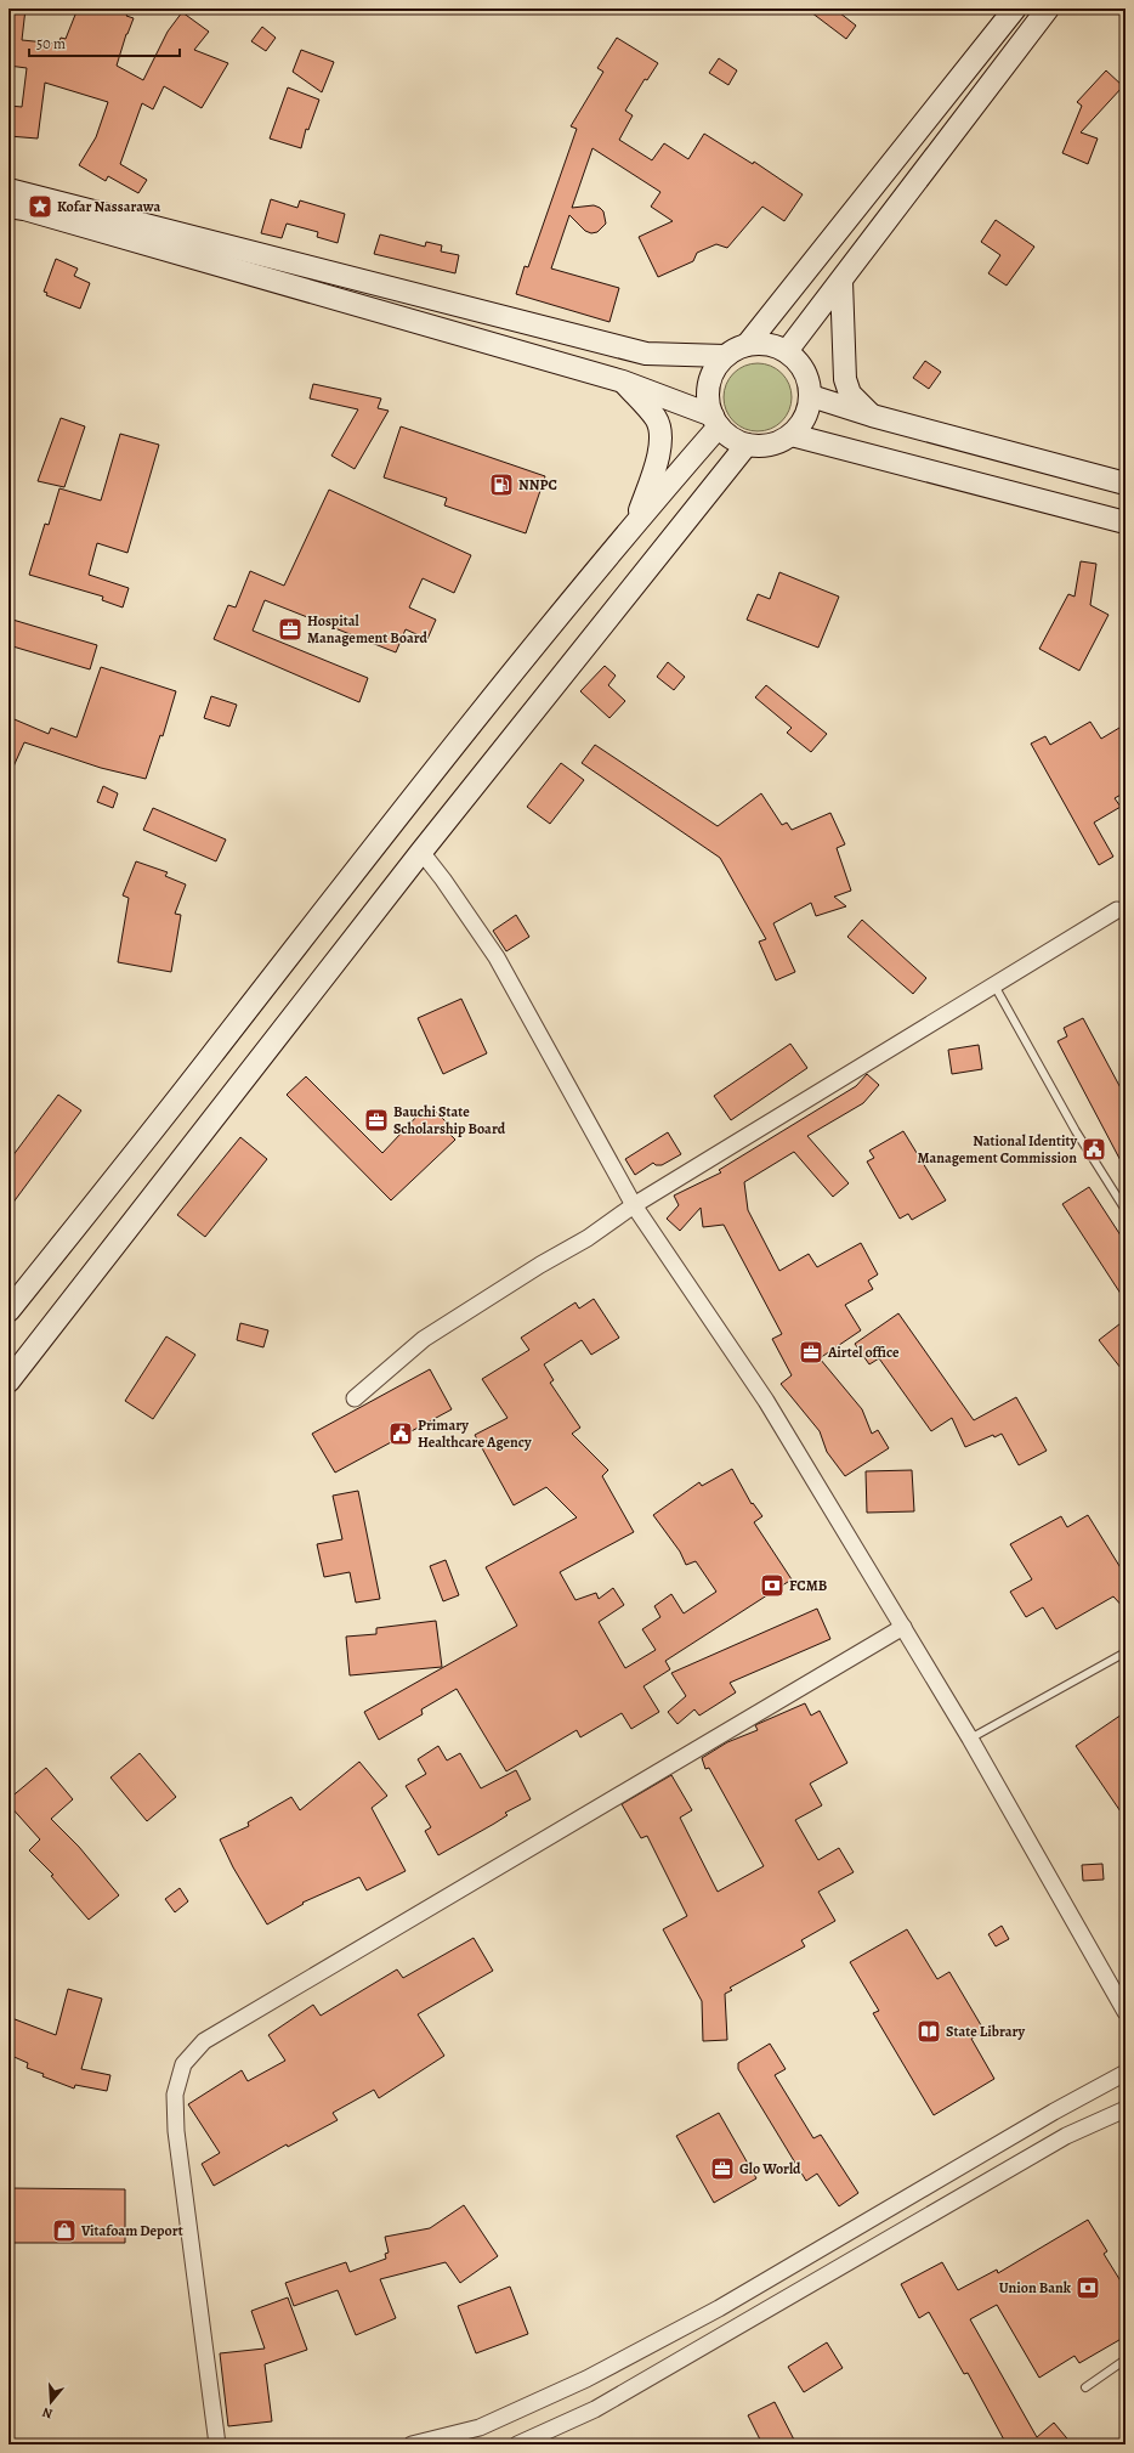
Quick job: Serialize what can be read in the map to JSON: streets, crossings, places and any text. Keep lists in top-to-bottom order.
{
  "places": {
    "place": ["Kofar Nassarawa"],
    "fuel station": ["NNPC"],
    "office": [
      "Hospital Management Board",
      "Bauchi State Scholarship Board",
      "Airtel office",
      "Glo World"
    ],
    "public building": ["National Identity Management Commission", "Primary Healthcare Agency"],
    "bank": ["FCMB", "Union Bank"],
    "library": ["State Library"],
    "shop": ["Vitafoam Deport"]
  },
  "scale_bar": "50 m",
  "north": "bottom"
}
